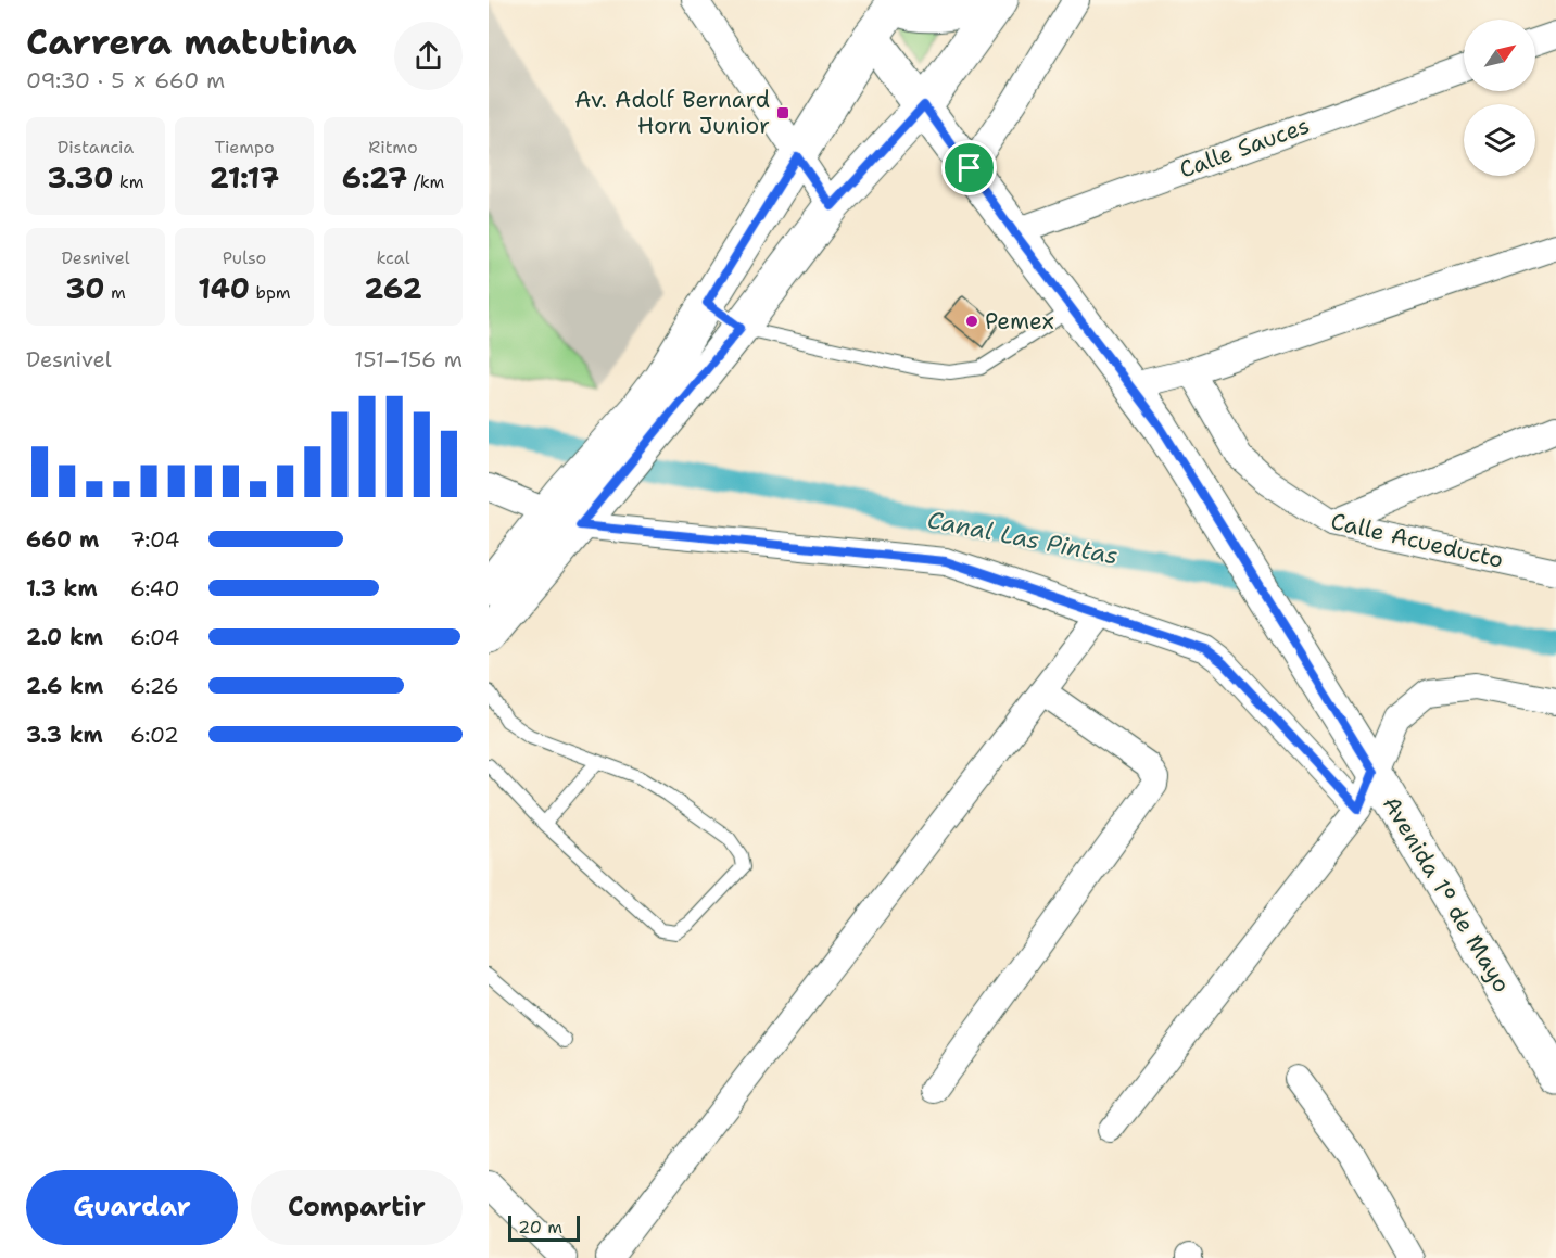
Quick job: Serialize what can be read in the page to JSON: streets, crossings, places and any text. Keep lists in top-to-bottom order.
{
  "streets": {
    "main road": ["Avenida 1º de Mayo"],
    "street": ["Calle Sauces", "Calle Acueducto"]
  },
  "crossings": [
    ["Calle Sauces", "Avenida 1º de Mayo"]
  ],
  "water": ["Canal Las Pintas"],
  "places": {
    "transit": ["Av. Adolf Bernard Horn Junior"],
    "other": ["Pemex"]
  },
  "scale_bar": "20 m",
  "north": "top right",
  "page": {
    "heading": ["Carrera matutina", "09:30 · 5 × 660 m"],
    "stats": [
      ["Distancia", "3.30 km"],
      ["Tiempo", "21:17"],
      ["Ritmo", "6:27 /km"],
      ["Desnivel", "30 m"],
      ["Pulso", "140 bpm"],
      ["kcal", "262"]
    ],
    "chart": ["Desnivel", "151–156 m"],
    "list": [
      {
        "name": "660 m",
        "note": "7:04"
      },
      {
        "name": "1.3 km",
        "note": "6:40"
      },
      {
        "name": "2.0 km",
        "note": "6:04"
      },
      {
        "name": "2.6 km",
        "note": "6:26"
      },
      {
        "name": "3.3 km",
        "note": "6:02"
      }
    ],
    "buttons": ["Guardar", "Compartir"],
    "scale": "20 m"
  }
}
